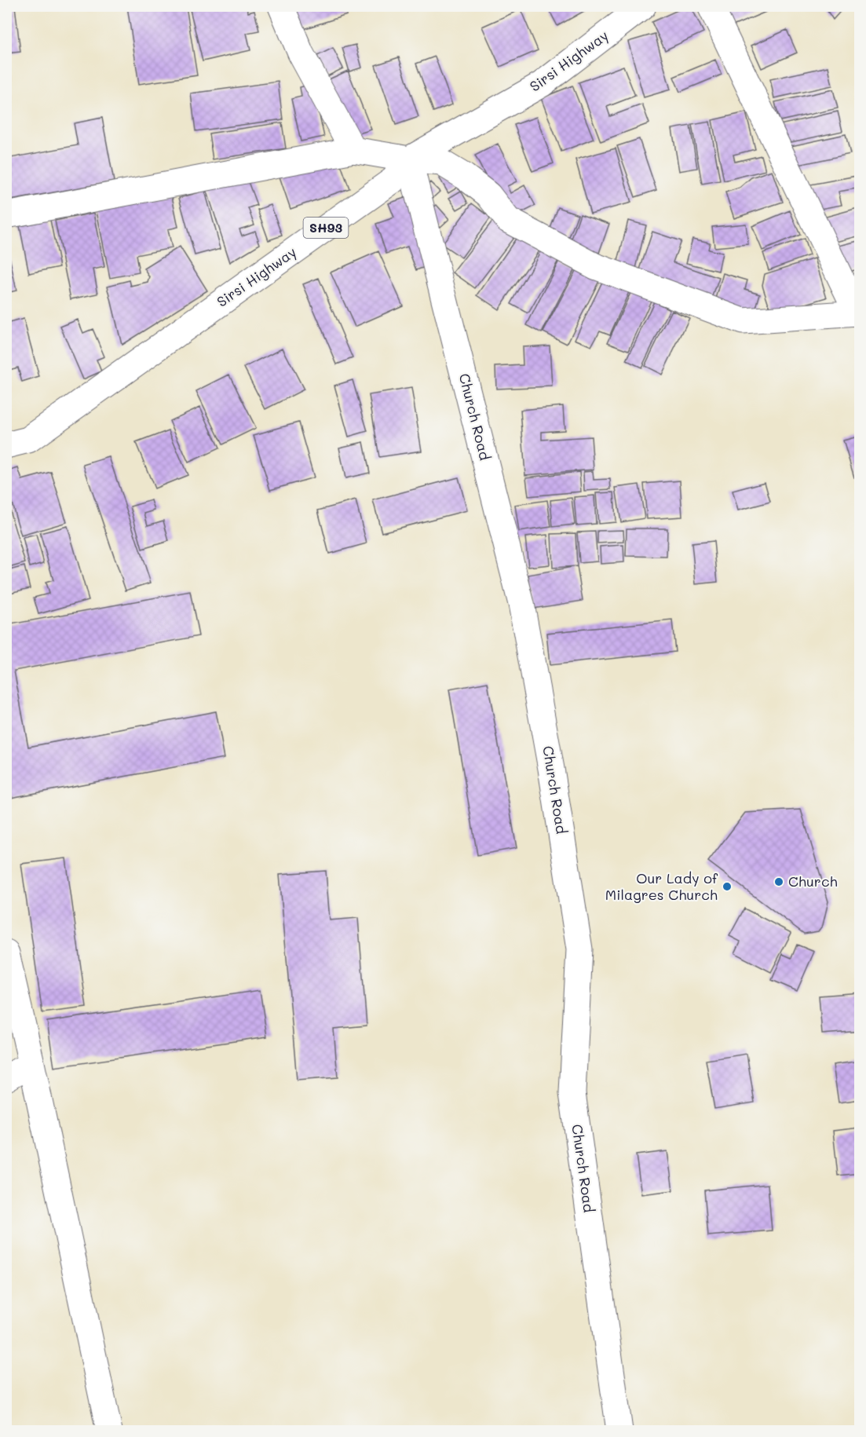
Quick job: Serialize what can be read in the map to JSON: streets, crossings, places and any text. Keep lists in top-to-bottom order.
{
  "streets": {
    "street": ["Sirsi Highway", "SH93", "Church Road"]
  },
  "crossings": [
    ["Sirsi Highway", "Church Road"]
  ],
  "places": ["Church", "Our Lady of Milagres Church"]
}
